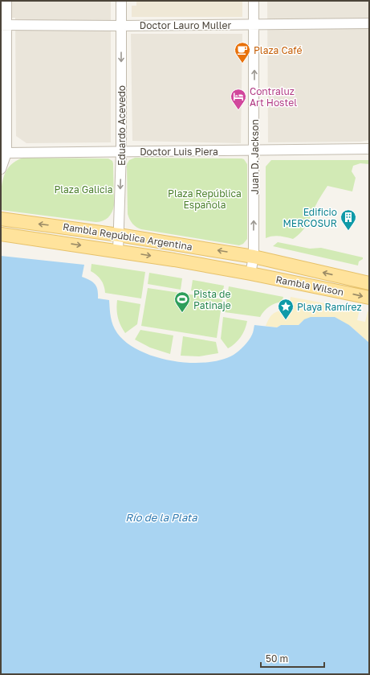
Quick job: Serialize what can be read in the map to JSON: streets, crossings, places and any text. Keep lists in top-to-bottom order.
{
  "streets": {
    "main road": ["Rambla República Argentina", "Rambla Wilson"],
    "street": [
      "Doctor Lauro Muller",
      "Eduardo Acevedo",
      "Doctor Luis Piera",
      "Juan D. Jackson"
    ]
  },
  "crossings": [
    ["Doctor Lauro Muller", "Eduardo Acevedo"],
    ["Doctor Lauro Muller", "Juan D. Jackson"],
    ["Eduardo Acevedo", "Doctor Luis Piera"],
    ["Eduardo Acevedo", "Rambla República Argentina"],
    ["Doctor Luis Piera", "Juan D. Jackson"],
    ["Juan D. Jackson", "Rambla República Argentina"],
    ["Juan D. Jackson", "Rambla Wilson"],
    ["Rambla República Argentina", "Rambla Wilson"]
  ],
  "one_way": ["Eduardo Acevedo", "Juan D. Jackson"],
  "water": ["Río de la Plata"],
  "parks": ["Plaza Galicia", "Plaza República Española"],
  "places": {
    "cafe": ["Plaza Café"],
    "hotel": ["Contraluz Art Hostel"],
    "building": ["Edificio MERCOSUR"],
    "sports": ["Pista de Patinaje"],
    "place": ["Playa Ramírez"]
  },
  "scale_bar": "50 m"
}
